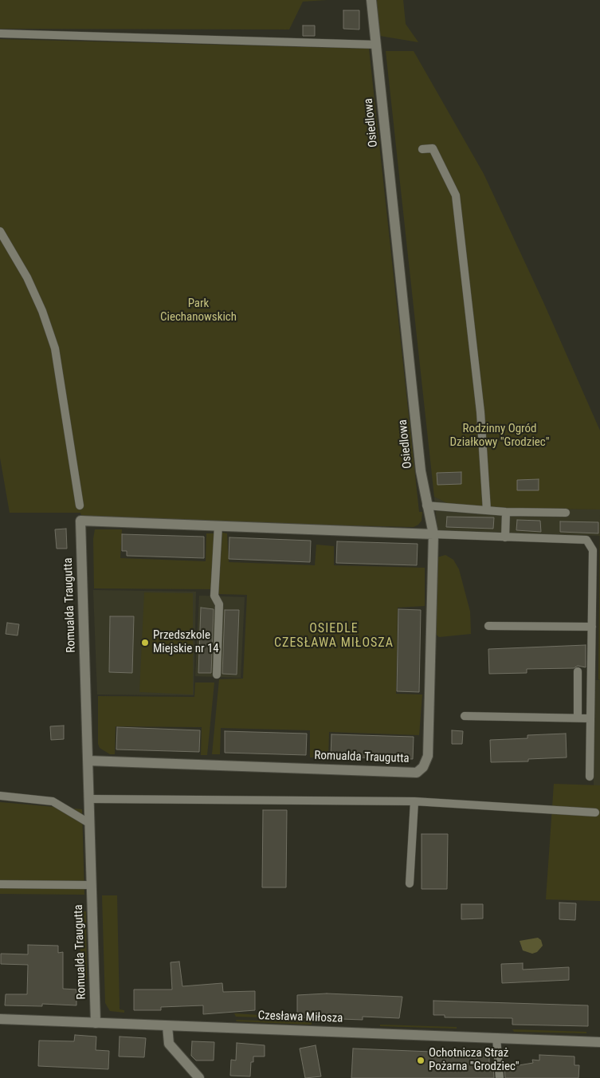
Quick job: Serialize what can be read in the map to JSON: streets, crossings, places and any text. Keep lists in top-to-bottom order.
{
  "streets": {
    "street": ["Osiedlowa", "Romualda Traugutta", "Czesława Miłosza"]
  },
  "crossings": [
    ["Osiedlowa", "Romualda Traugutta"],
    ["Romualda Traugutta", "Czesława Miłosza"]
  ],
  "districts": ["OSIEDLE CZESŁAWA MIŁOSZA"],
  "parks": ["Park Ciechanowskich", "Rodzinny Ogród Działkowy \"Grodziec\""],
  "places": ["Przedszkole Miejskie nr 14", "Ochotnicza Straż Pożarna \"Grodziec\""]
}
